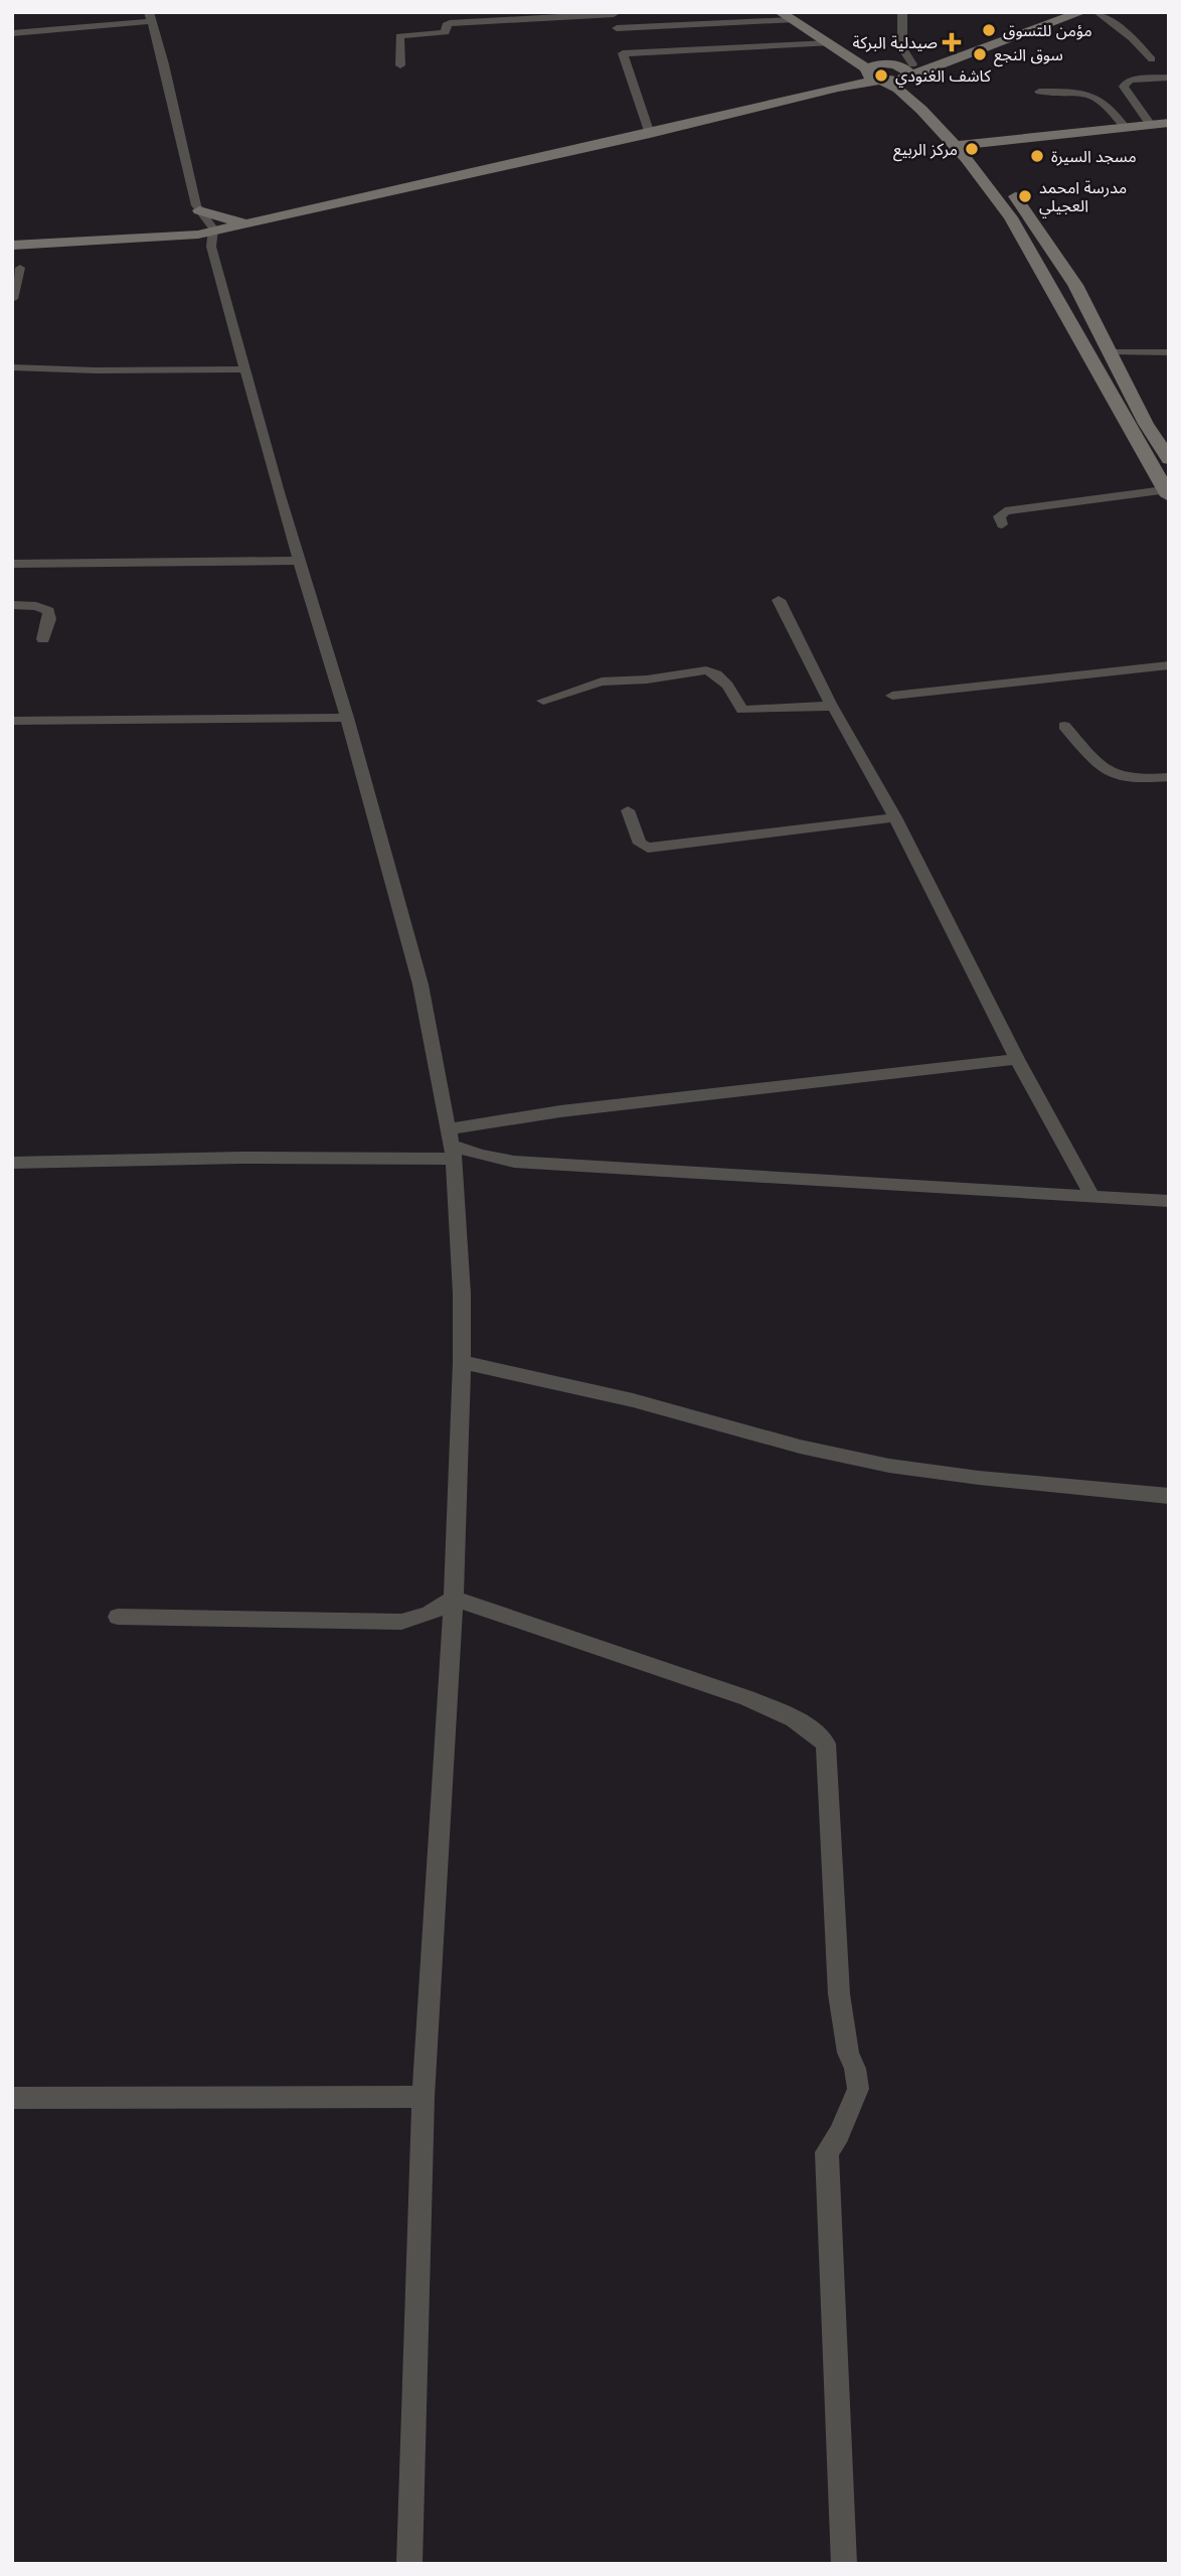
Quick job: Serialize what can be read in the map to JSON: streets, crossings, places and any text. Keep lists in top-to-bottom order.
{
  "places": {
    "other": [
      "مؤمن للتسوق",
      "سوق النجع",
      "كاشف الغنودي",
      "مركز الربيع",
      "مسجد السيرة",
      "مدرسة امحمد العجيلي"
    ],
    "health": ["صيدلية البركة"]
  }
}
